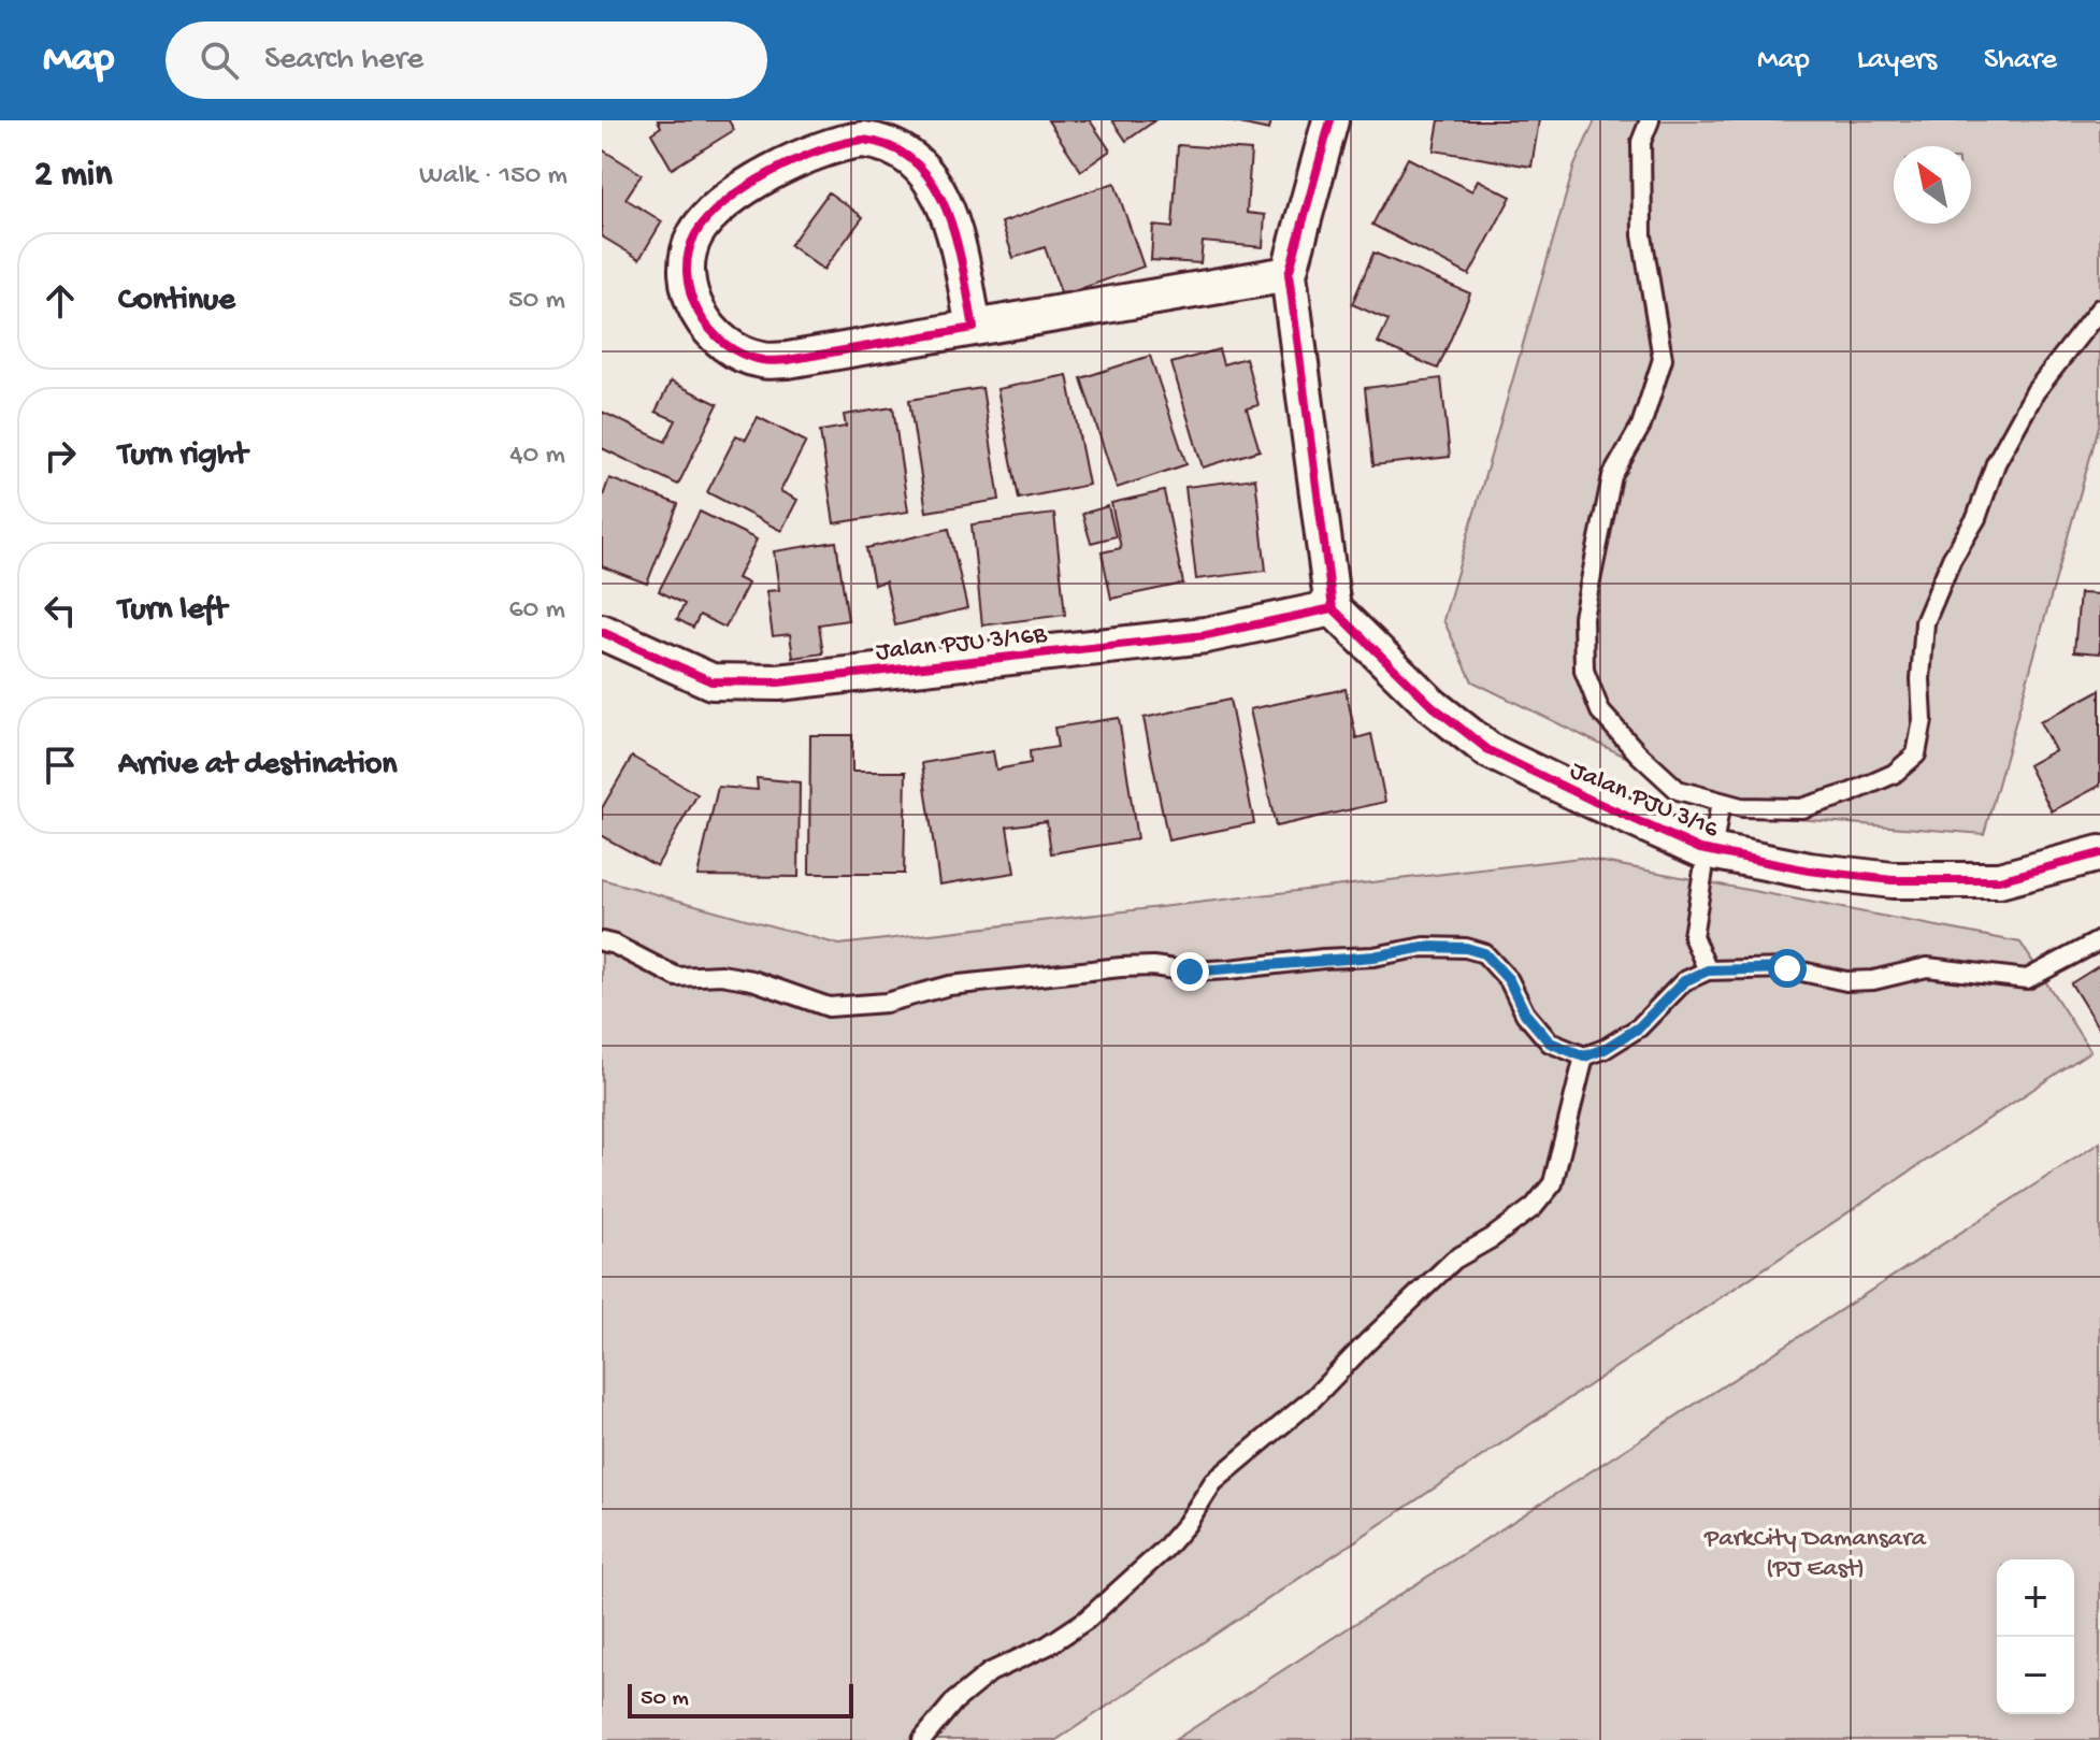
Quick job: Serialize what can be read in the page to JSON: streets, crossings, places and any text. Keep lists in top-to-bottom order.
{
  "streets": {
    "street": ["Jalan PJU 3/16B", "Jalan PJU 3/16"]
  },
  "crossings": [
    ["Jalan PJU 3/16B", "Jalan PJU 3/16"]
  ],
  "parks": ["ParkCity Damansara (PJ East)"],
  "scale_bar": "50 m",
  "north": "top left",
  "page": {
    "header": "Map",
    "search": "Search here",
    "nav": ["Map", "Layers", "Share"],
    "heading": ["2 min", "Walk · 150 m"],
    "list": [
      ["Continue", "50 m"],
      ["Turn right", "40 m"],
      ["Turn left", "60 m"],
      "Arrive at destination"
    ],
    "map_buttons": ["+", "−"],
    "scale": "50 m"
  }
}
